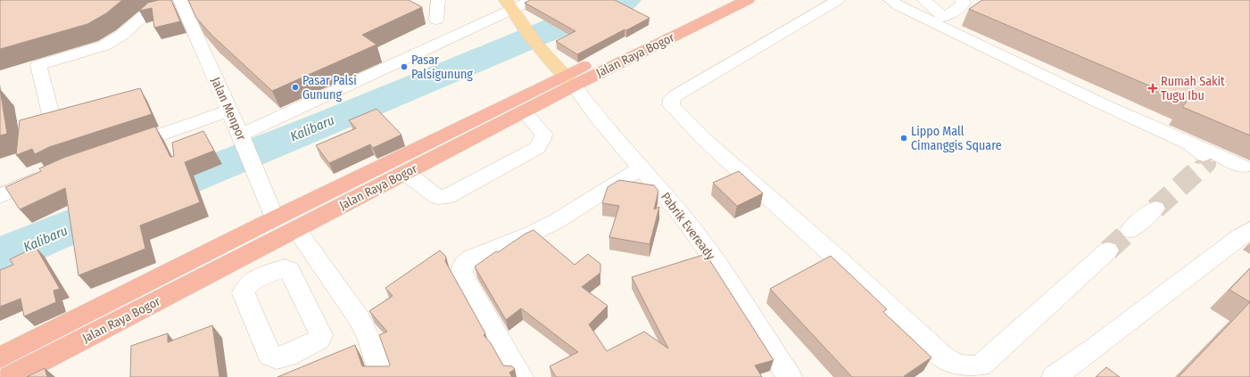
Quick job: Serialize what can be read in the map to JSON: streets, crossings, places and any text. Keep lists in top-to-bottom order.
{
  "streets": {
    "highway": ["Jalan Raya Bogor"],
    "street": ["Jalan Menpor", "Pabrik Eveready"]
  },
  "crossings": [
    ["Jalan Raya Bogor", "Jalan Menpor"],
    ["Jalan Raya Bogor", "Pabrik Eveready"]
  ],
  "water": ["Kalibaru"],
  "places": {
    "other": ["Pasar Palsigunung", "Pasar Palsi Gunung", "Lippo Mall Cimanggis Square"],
    "health": ["Rumah Sakit Tugu Ibu"]
  }
}
